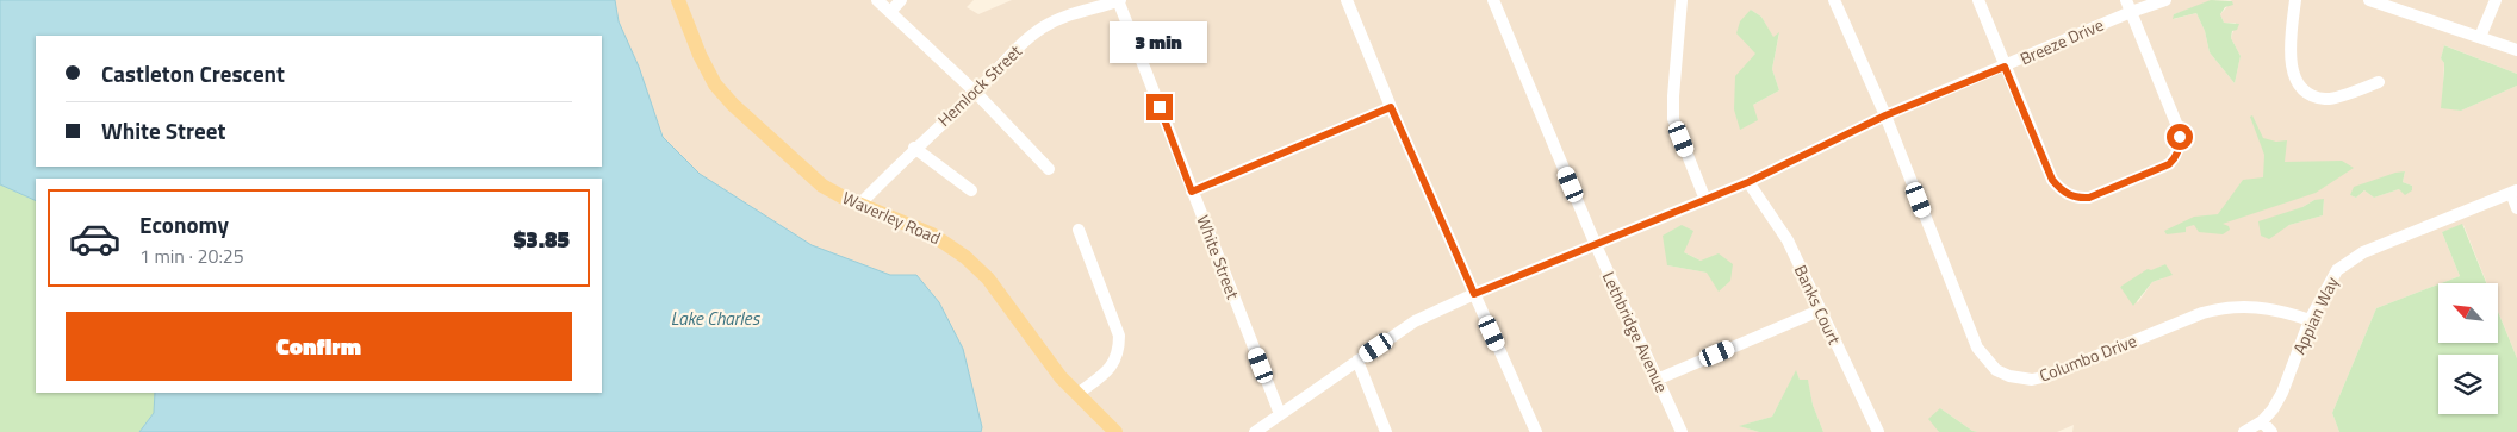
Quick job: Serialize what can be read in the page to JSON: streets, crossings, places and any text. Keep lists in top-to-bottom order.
{
  "streets": {
    "main road": ["Waverley Road"],
    "street": [
      "Breeze Drive",
      "Hemlock Street",
      "White Street",
      "Banks Court",
      "Appian Way",
      "Lethbridge Avenue",
      "Columbo Drive"
    ]
  },
  "crossings": [
    ["Breeze Drive", "White Street"],
    ["Breeze Drive", "Banks Court"],
    ["Breeze Drive", "Lethbridge Avenue"],
    ["Breeze Drive", "Columbo Drive"],
    ["Hemlock Street", "Waverley Road"],
    ["Hemlock Street", "White Street"],
    ["Appian Way", "Columbo Drive"]
  ],
  "water": ["Lake Charles"],
  "north": "top left",
  "page": {
    "bubble": "3 min",
    "banner": ["Castleton Crescent", "White Street"],
    "list": [
      {
        "name": "Economy",
        "note": "1 min · 20:25",
        "value": "$3.85"
      }
    ],
    "buttons": "Confirm"
  }
}
